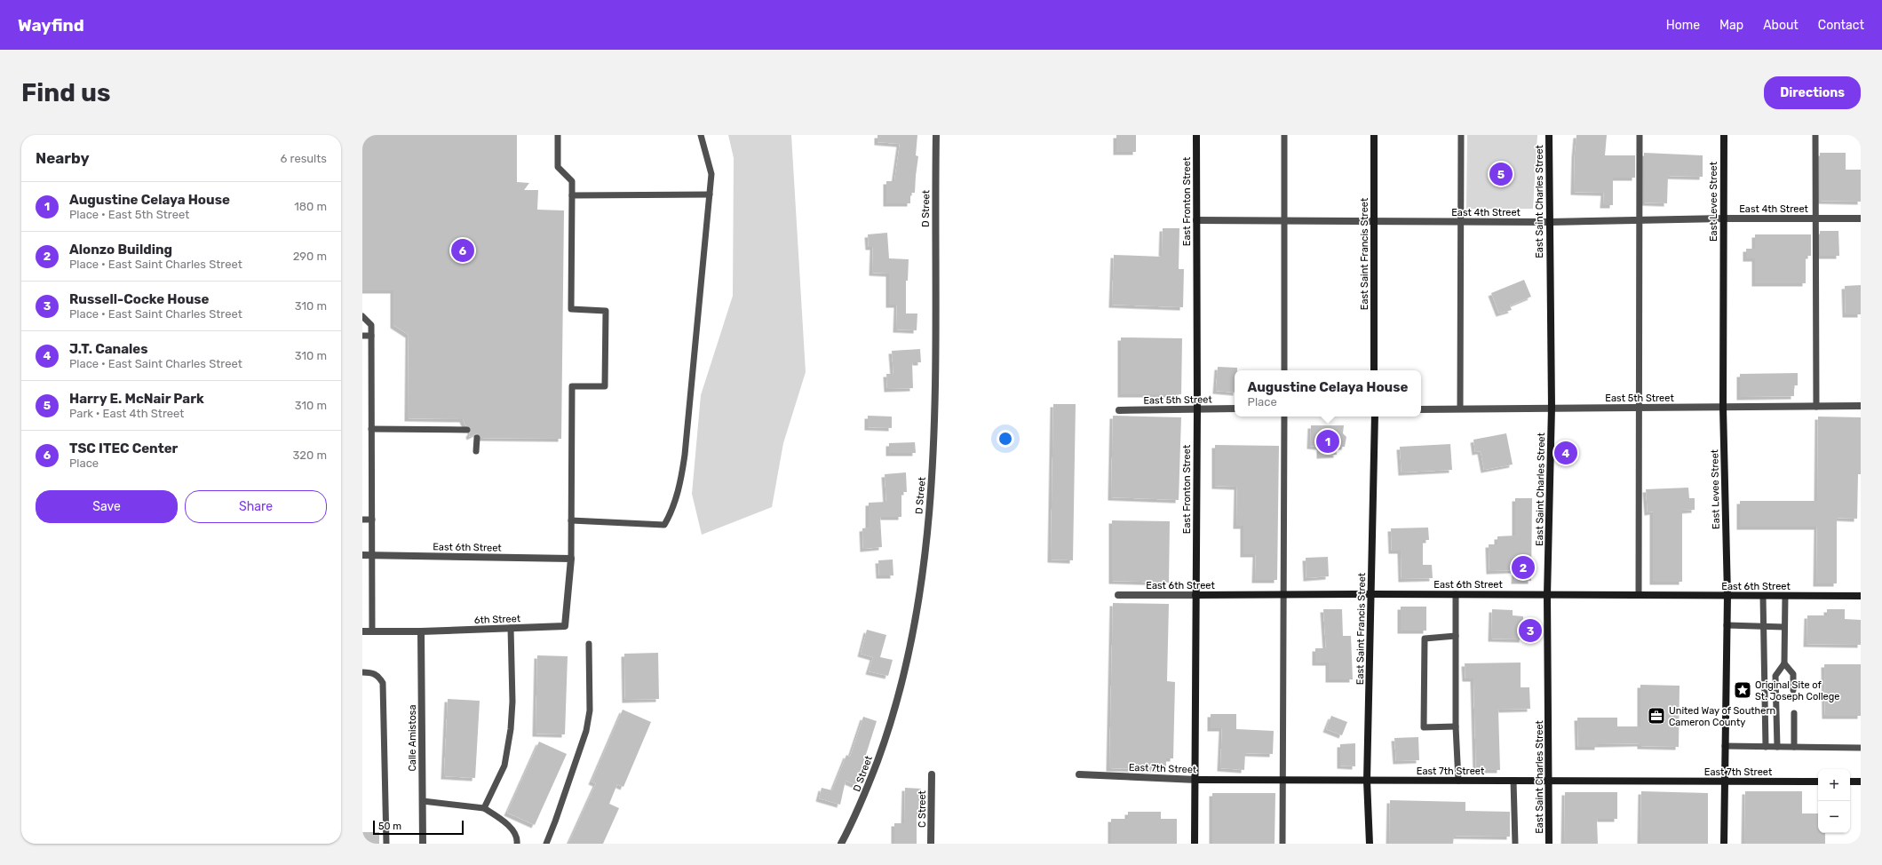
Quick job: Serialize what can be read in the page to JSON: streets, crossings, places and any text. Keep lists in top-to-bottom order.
{
  "streets": {
    "street": [
      "East Fronton Street",
      "East Saint Charles Street",
      "East Levee Street",
      "D Street",
      "East 4th Street",
      "East Saint Francis Street",
      "East 5th Street",
      "East 6th Street",
      "6th Street",
      "Calle Amistosa",
      "East 7th Street",
      "C Street"
    ]
  },
  "crossings": [
    ["East Fronton Street", "East 4th Street"],
    ["East Fronton Street", "East 5th Street"],
    ["East Fronton Street", "East 6th Street"],
    ["East Fronton Street", "East 7th Street"],
    ["East Saint Charles Street", "East 4th Street"],
    ["East Saint Charles Street", "East 5th Street"],
    ["East Saint Charles Street", "East 6th Street"],
    ["East Saint Charles Street", "East 7th Street"],
    ["East Levee Street", "East 4th Street"],
    ["East Levee Street", "East 5th Street"],
    ["East Levee Street", "East 6th Street"],
    ["East Levee Street", "East 7th Street"],
    ["East 4th Street", "East Saint Francis Street"],
    ["East Saint Francis Street", "East 6th Street"],
    ["East Saint Francis Street", "East 7th Street"],
    ["East 6th Street", "6th Street"],
    ["6th Street", "Calle Amistosa"]
  ],
  "places": {
    "place": ["Original Site of St. Joseph College"],
    "office": ["United Way of Southern Cameron County"]
  },
  "scale_bar": "50 m",
  "page": {
    "header": "Wayfind",
    "nav": [
      "Home",
      "Map",
      "About",
      "Contact"
    ],
    "buttons": [
      "Directions",
      ["Save", "Share"]
    ],
    "title": "Find us",
    "heading": ["Nearby", "6 results"],
    "pins": [
      "5",
      "6",
      "1",
      "4",
      "2",
      "3"
    ],
    "list": [
      {
        "mark": "1",
        "name": "Augustine Celaya House",
        "note": "Place · East 5th Street",
        "value": "180 m"
      },
      {
        "mark": "2",
        "name": "Alonzo Building",
        "note": "Place · East Saint Charles Street",
        "value": "290 m"
      },
      {
        "mark": "3",
        "name": "Russell-Cocke House",
        "note": "Place · East Saint Charles Street",
        "value": "310 m"
      },
      {
        "mark": "4",
        "name": "J.T. Canales",
        "note": "Place · East Saint Charles Street",
        "value": "310 m"
      },
      {
        "mark": "5",
        "name": "Harry E. McNair Park",
        "note": "Park · East 4th Street",
        "value": "310 m"
      },
      {
        "mark": "6",
        "name": "TSC ITEC Center",
        "note": "Place",
        "value": "320 m"
      }
    ],
    "popup": ["Augustine Celaya House", "Place"],
    "map_buttons": ["+", "−"],
    "scale": "50 m"
  }
}
